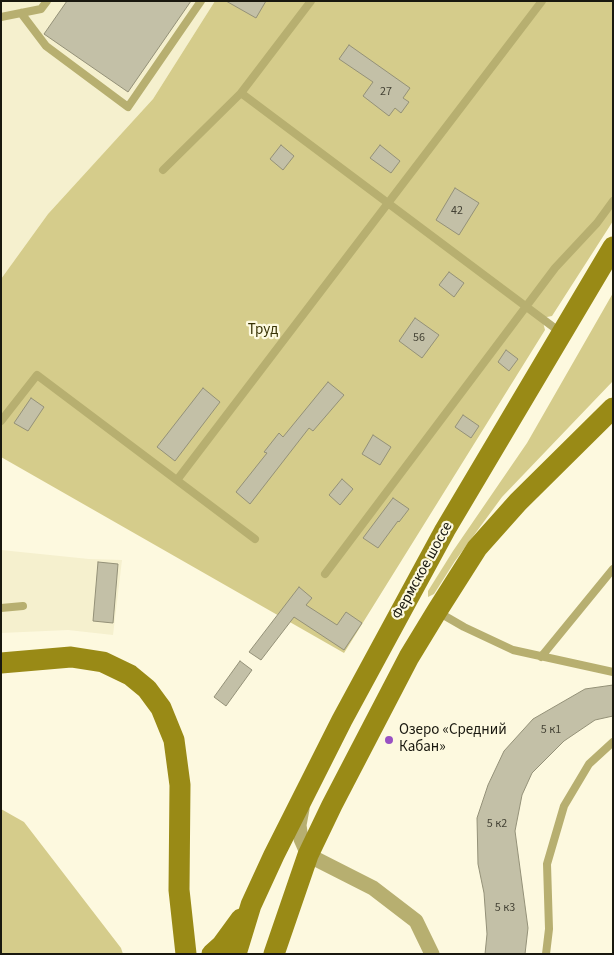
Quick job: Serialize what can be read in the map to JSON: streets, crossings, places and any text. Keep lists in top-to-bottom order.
{
  "streets": {
    "main road": ["Фермское шоссе"]
  },
  "parks": ["Труд"],
  "places": ["Озеро «Средний Кабан»"],
  "house_numbers": [
    "27",
    "42",
    "56",
    "5 к1",
    "5 к2",
    "5 к3"
  ]
}
